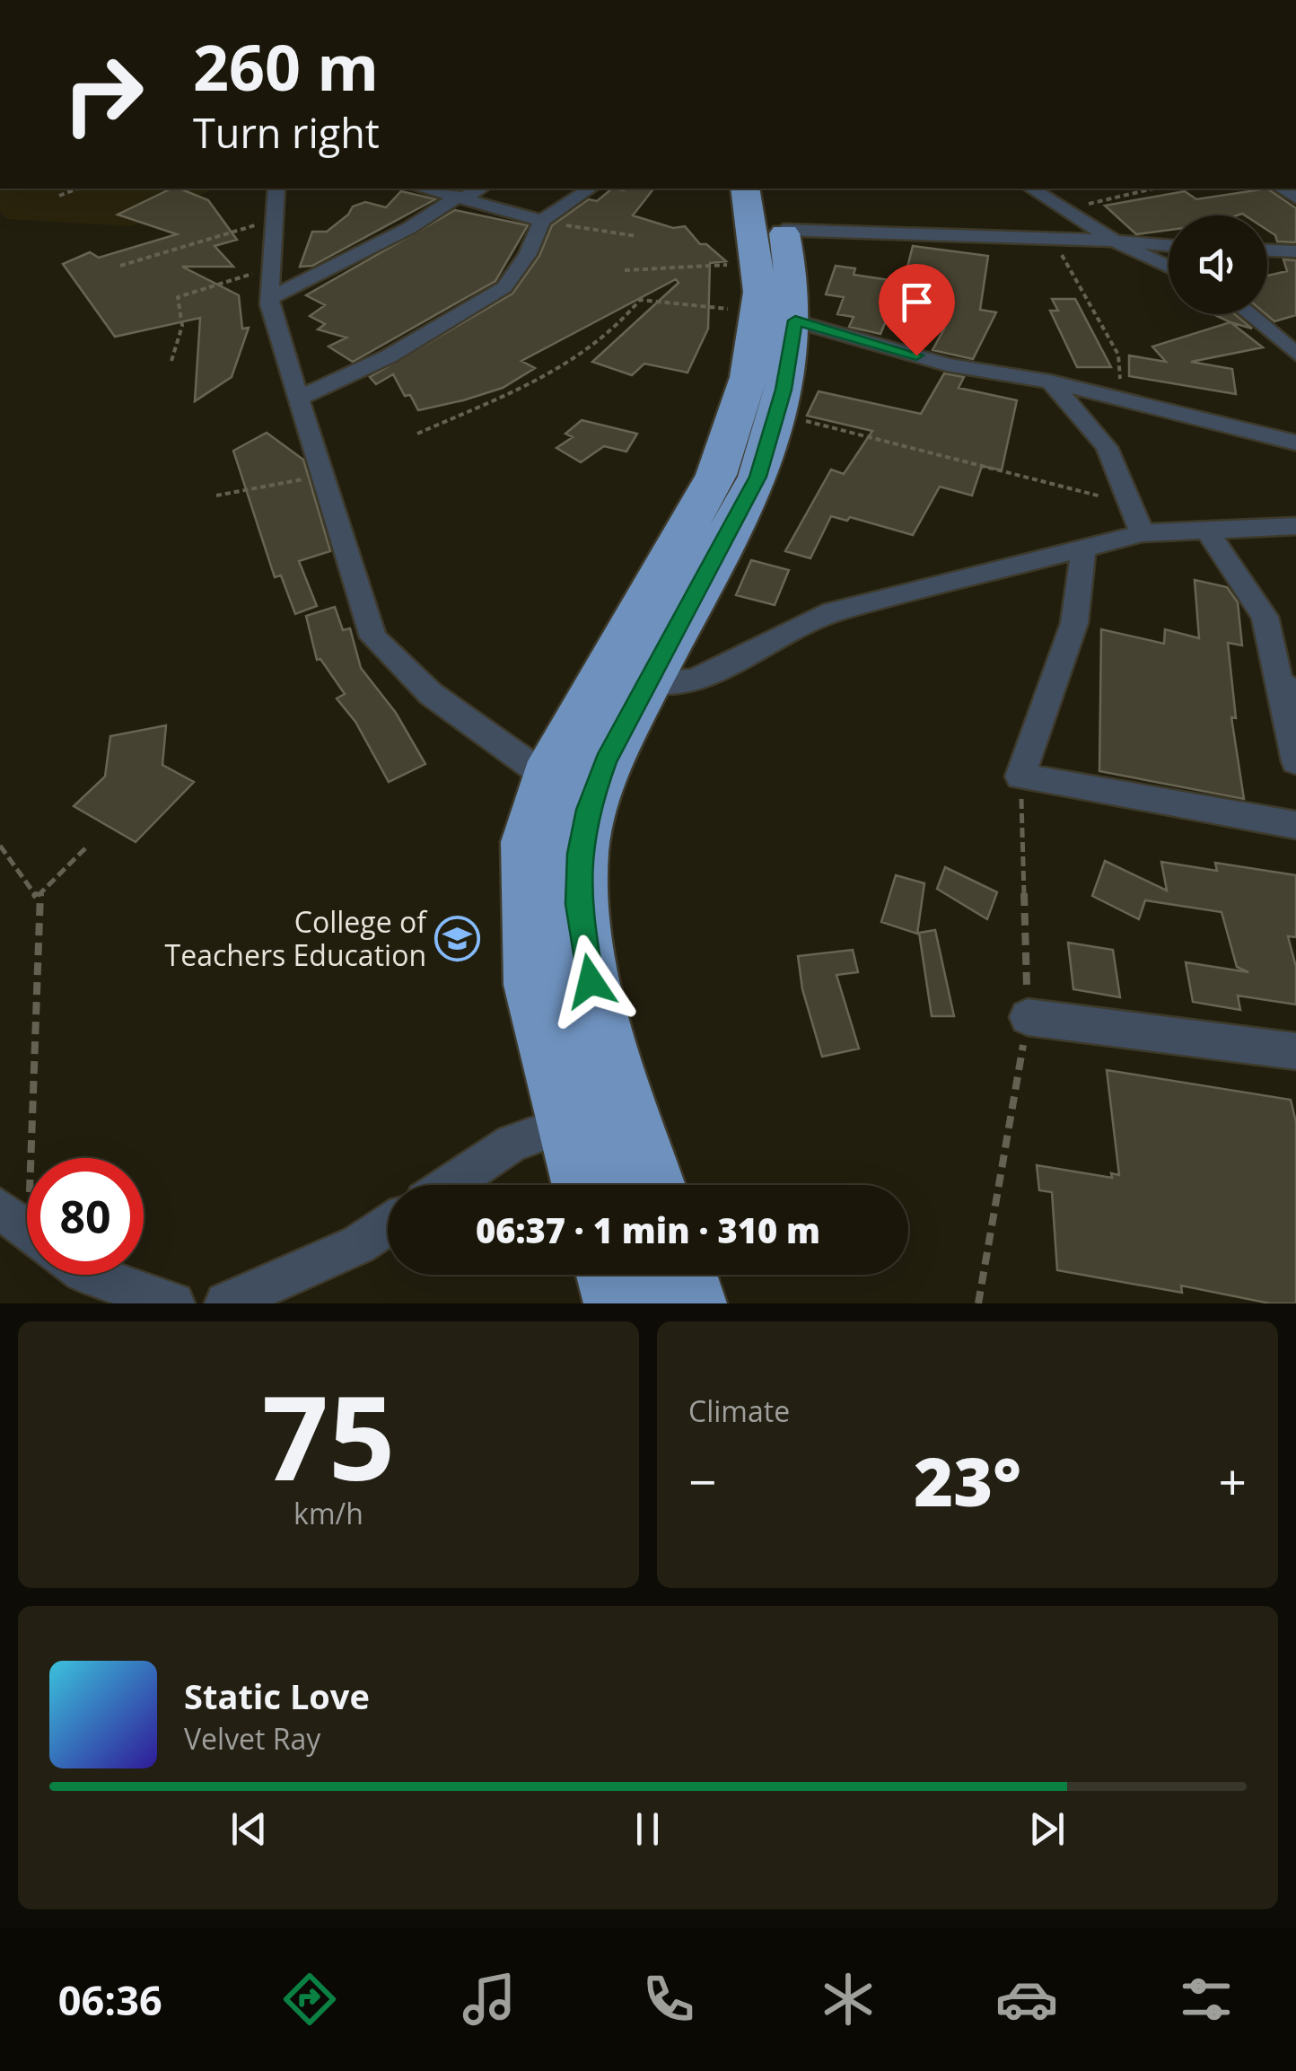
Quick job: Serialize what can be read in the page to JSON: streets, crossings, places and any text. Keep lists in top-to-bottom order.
{
  "places": {
    "school or university": ["College of Teachers Education"]
  },
  "page": {
    "turn": ["260 m", "Turn right"],
    "limit": "80",
    "trip": "06:37 · 1 min · 310 m",
    "tile": [
      ["75", "km/h"],
      "Climate"
    ],
    "heat": ["−", "23°", "+"],
    "song": ["Static Love", "Velvet Ray"],
    "tabs": "06:36"
  }
}
